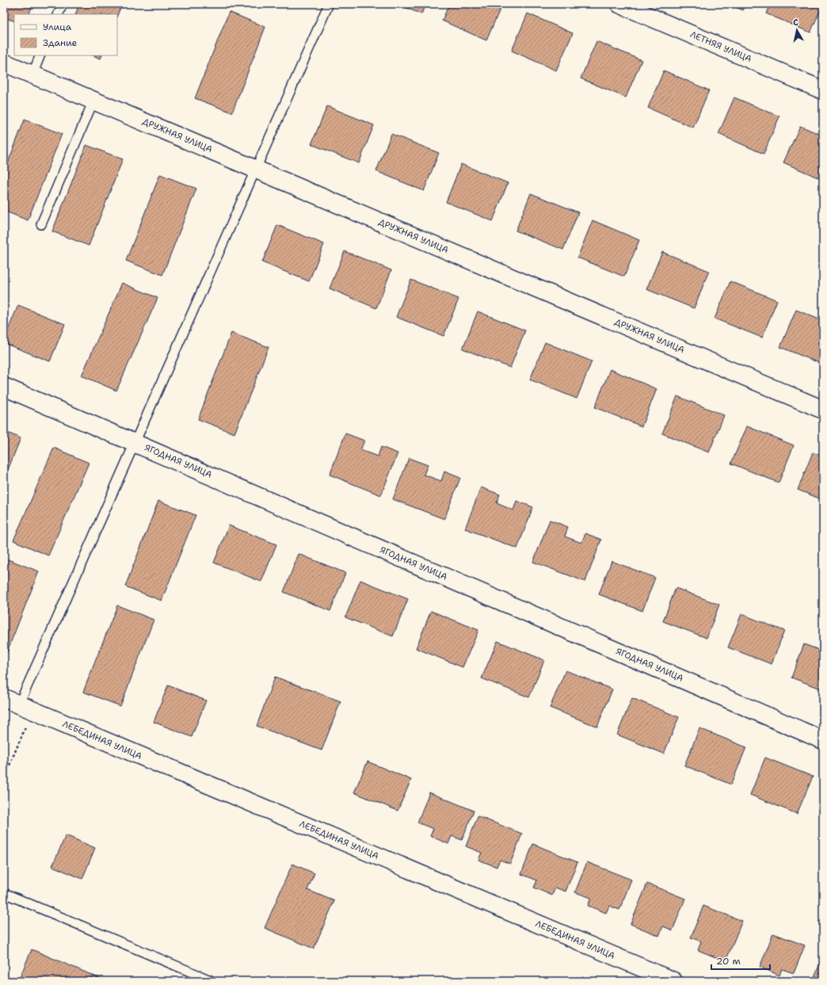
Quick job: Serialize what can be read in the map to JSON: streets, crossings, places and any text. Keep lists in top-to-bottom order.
{
  "streets": {
    "street": [
      "ЛЕТНЯЯ УЛИЦА",
      "ДРУЖНАЯ УЛИЦА",
      "ЯГОДНАЯ УЛИЦА",
      "ЛЕБЕДИНАЯ УЛИЦА"
    ]
  },
  "legend": ["Улица", "Здание"],
  "scale_bar": "20 m",
  "north": "top"
}
